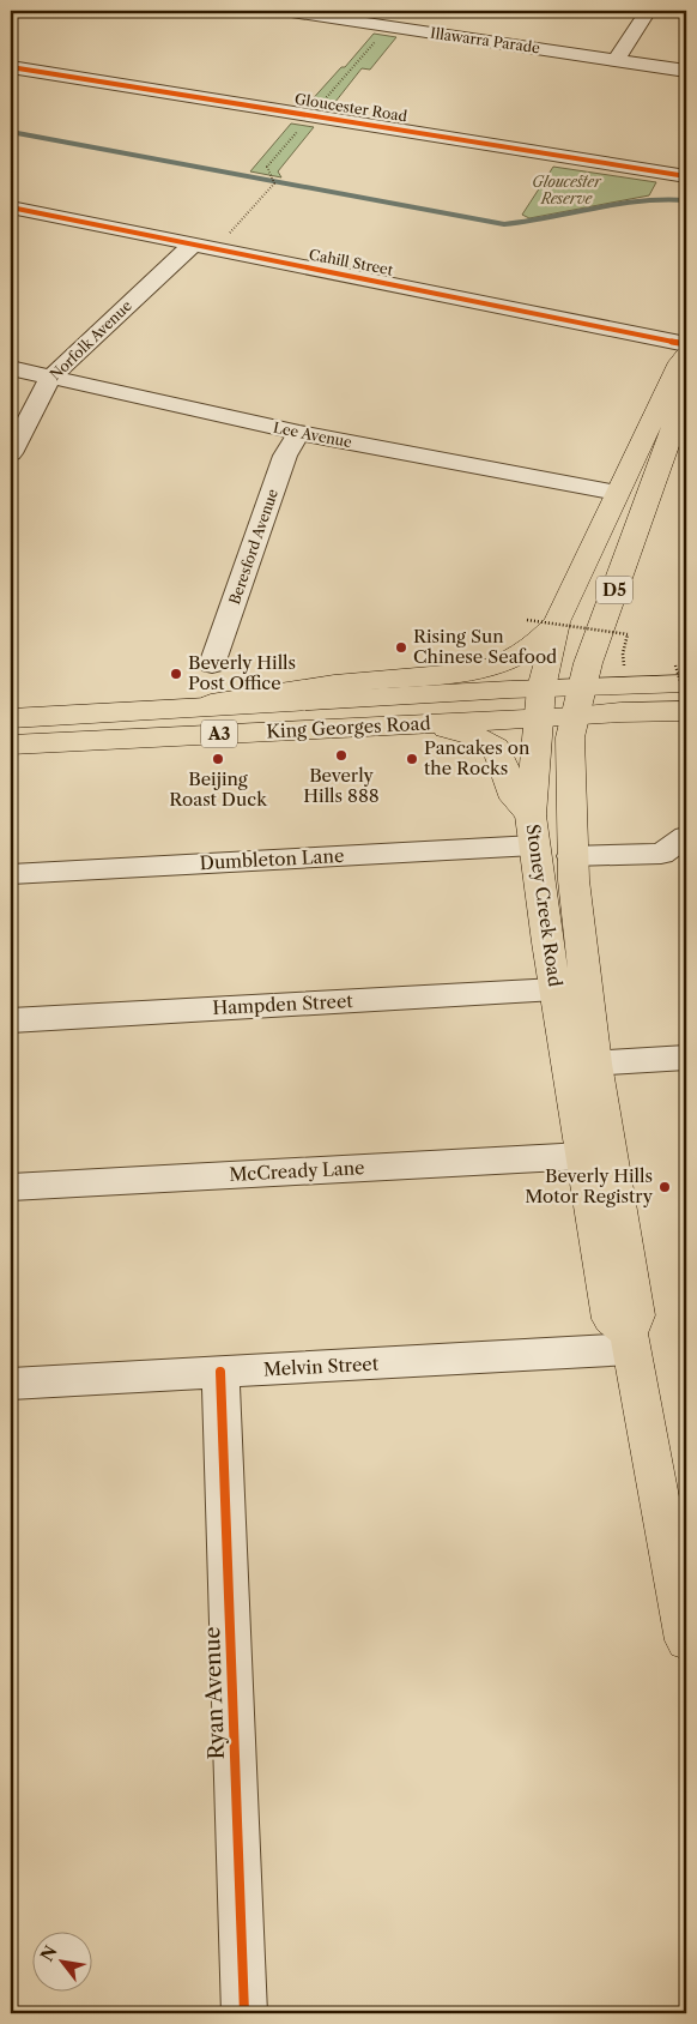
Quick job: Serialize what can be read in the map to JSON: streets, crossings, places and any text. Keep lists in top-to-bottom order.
{
  "streets": {
    "main road": [
      "D5",
      "King Georges Road",
      "A3",
      "Stoney Creek Road"
    ],
    "street": [
      "Illawarra Parade",
      "Gloucester Road",
      "Cahill Street",
      "Norfolk Avenue",
      "Lee Avenue",
      "Beresford Avenue",
      "Hampden Street",
      "McCready Lane",
      "Melvin Street",
      "Ryan Avenue"
    ],
    "lane": ["Dumbleton Lane"]
  },
  "crossings": [
    ["Cahill Street", "Norfolk Avenue"],
    ["Norfolk Avenue", "Lee Avenue"],
    ["Lee Avenue", "Beresford Avenue"],
    ["Lee Avenue", "Stoney Creek Road"],
    ["King Georges Road", "Stoney Creek Road"],
    ["Dumbleton Lane", "Stoney Creek Road"],
    ["Stoney Creek Road", "Hampden Street"],
    ["Stoney Creek Road", "McCready Lane"],
    ["Stoney Creek Road", "Melvin Street"],
    ["Melvin Street", "Ryan Avenue"]
  ],
  "parks": ["Gloucester Reserve"],
  "places": [
    "Rising Sun Chinese Seafood",
    "Beverly Hills Post Office",
    "Beverly Hills 888",
    "Beijing Roast Duck",
    "Pancakes on the Rocks",
    "Beverly Hills Motor Registry"
  ],
  "north": "top left"
}
